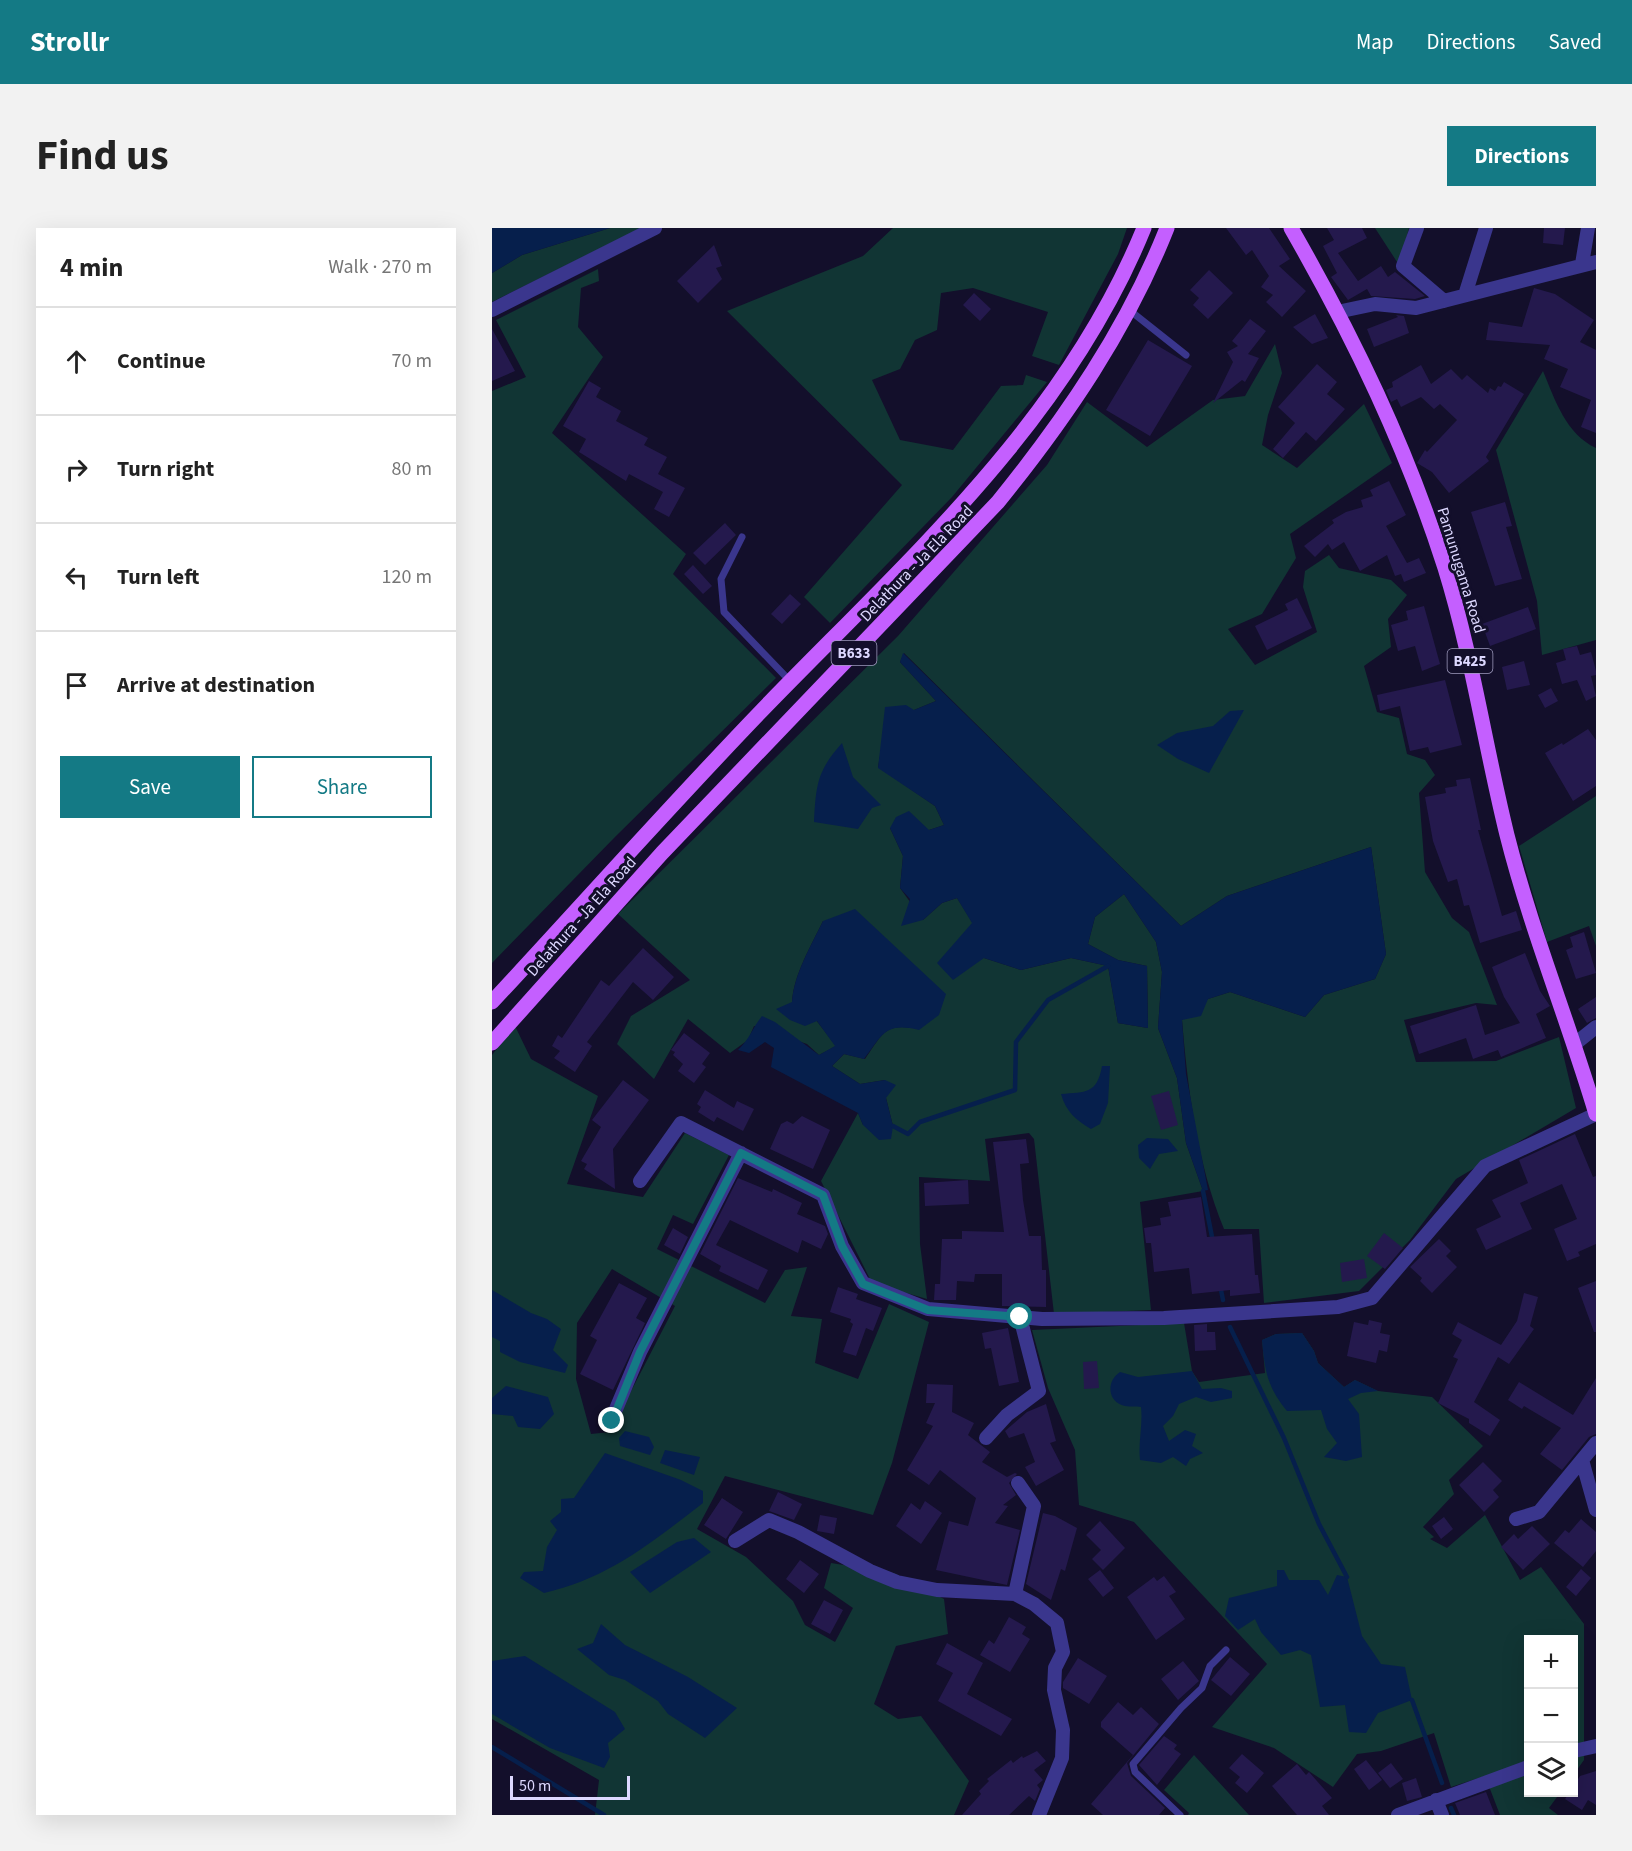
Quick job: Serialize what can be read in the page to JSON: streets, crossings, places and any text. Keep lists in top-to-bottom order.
{
  "streets": {
    "main road": [
      "Delathura - Ja Ela Road",
      "Pamunugama Road",
      "B633",
      "B425"
    ]
  },
  "scale_bar": "50 m",
  "page": {
    "header": "Strollr",
    "nav": ["Map", "Directions", "Saved"],
    "title": "Find us",
    "buttons": [
      "Directions",
      ["Save", "Share"]
    ],
    "heading": ["4 min", "Walk · 270 m"],
    "list": [
      ["Continue", "70 m"],
      ["Turn right", "80 m"],
      ["Turn left", "120 m"],
      "Arrive at destination"
    ],
    "map_buttons": ["+", "−"],
    "scale": "50 m"
  }
}
